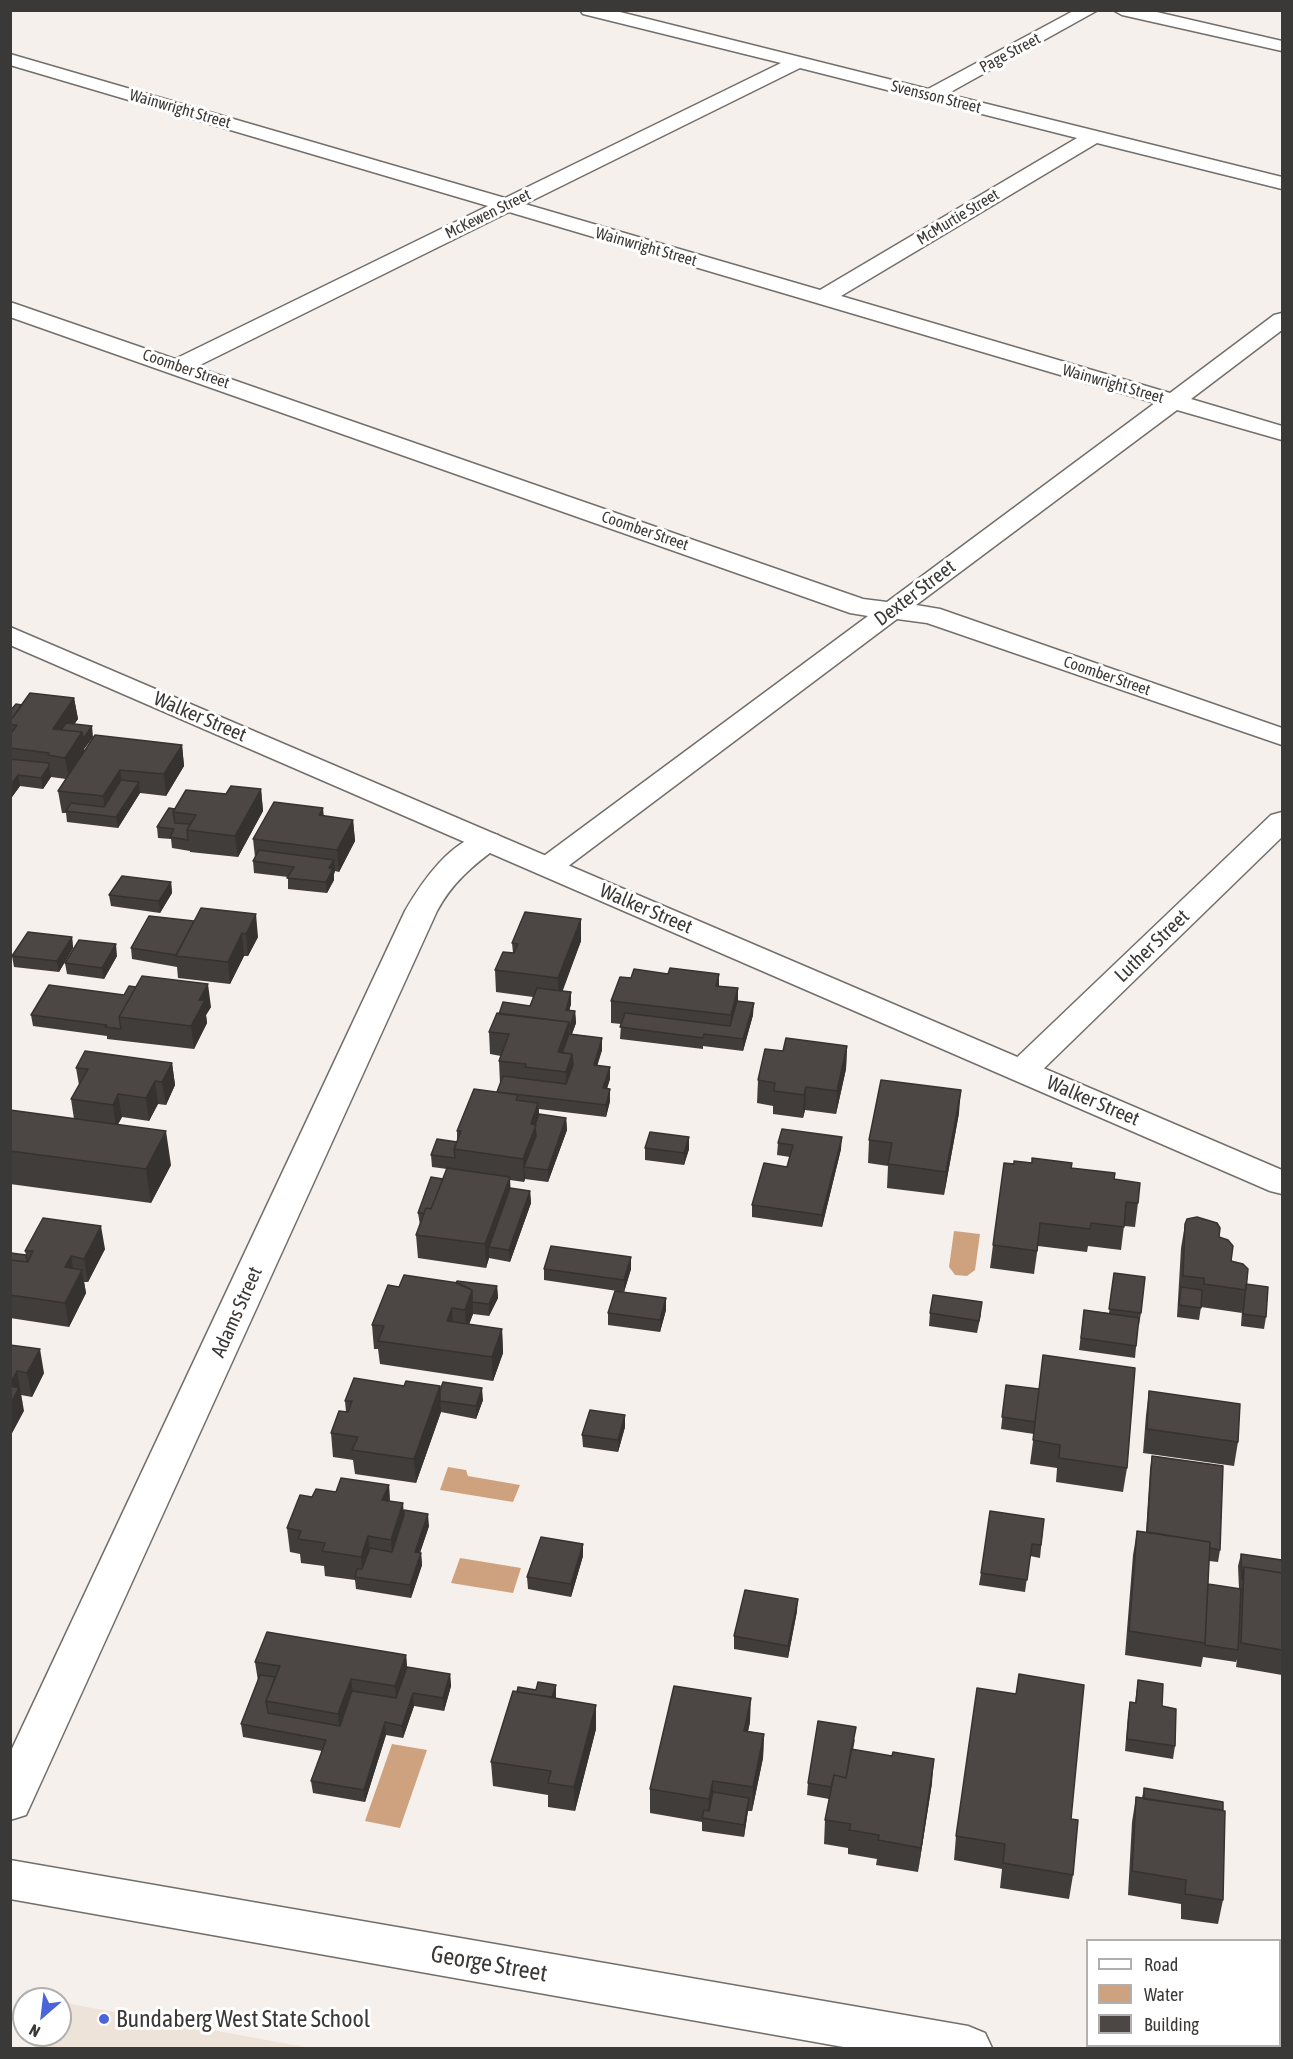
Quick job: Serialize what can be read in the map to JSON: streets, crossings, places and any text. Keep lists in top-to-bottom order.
{
  "streets": {
    "street": [
      "Page Street",
      "Svensson Street",
      "Wainwright Street",
      "McKewen Street",
      "McMurtie Street",
      "Coomber Street",
      "Dexter Street",
      "Walker Street",
      "Luther Street",
      "Adams Street",
      "George Street"
    ]
  },
  "crossings": [
    ["Page Street", "Svensson Street"],
    ["Svensson Street", "McKewen Street"],
    ["Svensson Street", "McMurtie Street"],
    ["Wainwright Street", "McKewen Street"],
    ["Wainwright Street", "McMurtie Street"],
    ["Wainwright Street", "Dexter Street"],
    ["McKewen Street", "Coomber Street"],
    ["Coomber Street", "Dexter Street"],
    ["Dexter Street", "Walker Street"],
    ["Walker Street", "Luther Street"],
    ["Walker Street", "Adams Street"]
  ],
  "places": ["Bundaberg West State School"],
  "legend": ["Road", "Water", "Building"],
  "north": "bottom left"
}
